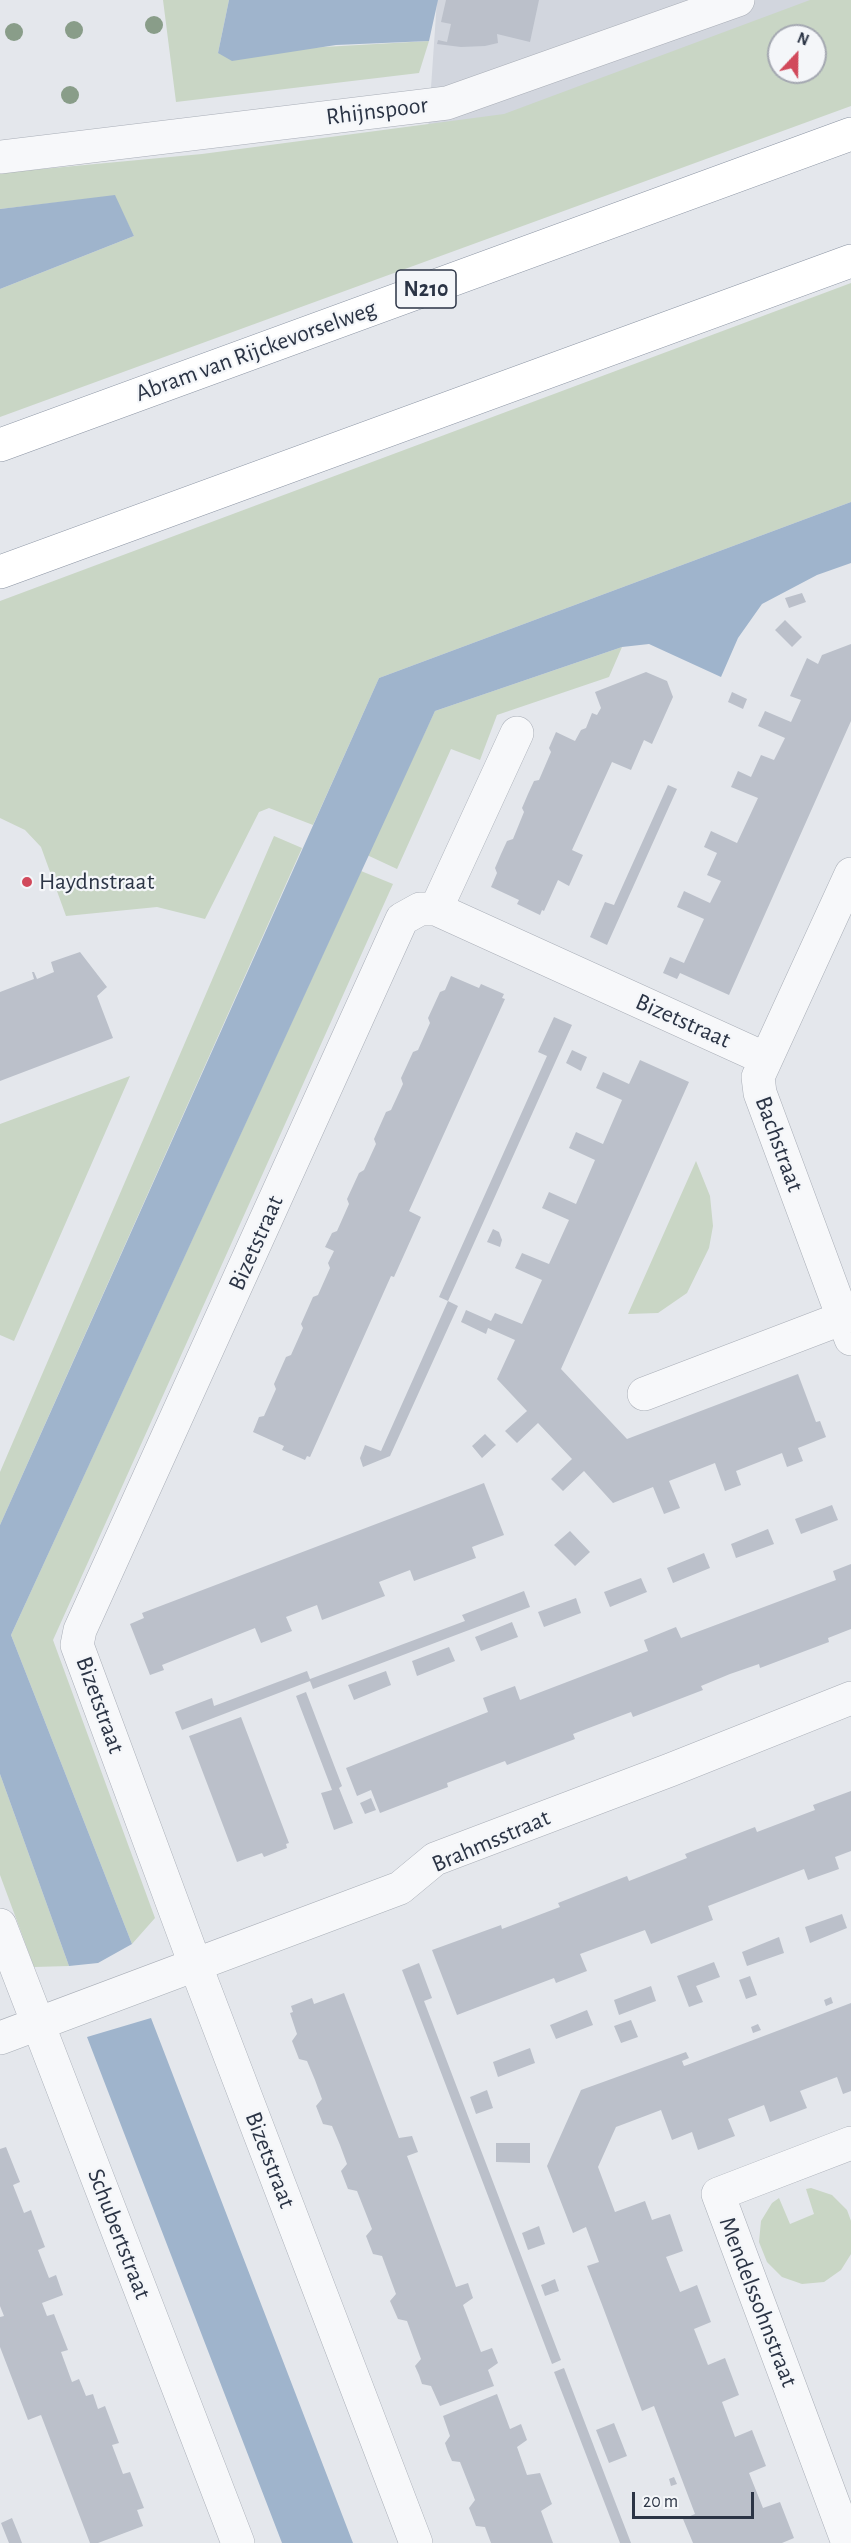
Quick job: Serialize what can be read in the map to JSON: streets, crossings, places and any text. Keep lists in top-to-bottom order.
{
  "streets": {
    "highway": ["N210", "Abram van Rijckevorselweg"],
    "street": [
      "Rhijnspoor",
      "Bizetstraat",
      "Bachstraat",
      "Brahmsstraat",
      "Schubertstraat",
      "Mendelssohnstraat"
    ]
  },
  "crossings": [
    ["Bizetstraat", "Bachstraat"],
    ["Bizetstraat", "Brahmsstraat"],
    ["Brahmsstraat", "Schubertstraat"]
  ],
  "places": ["Haydnstraat"],
  "scale_bar": "20 m",
  "north": "top"
}
